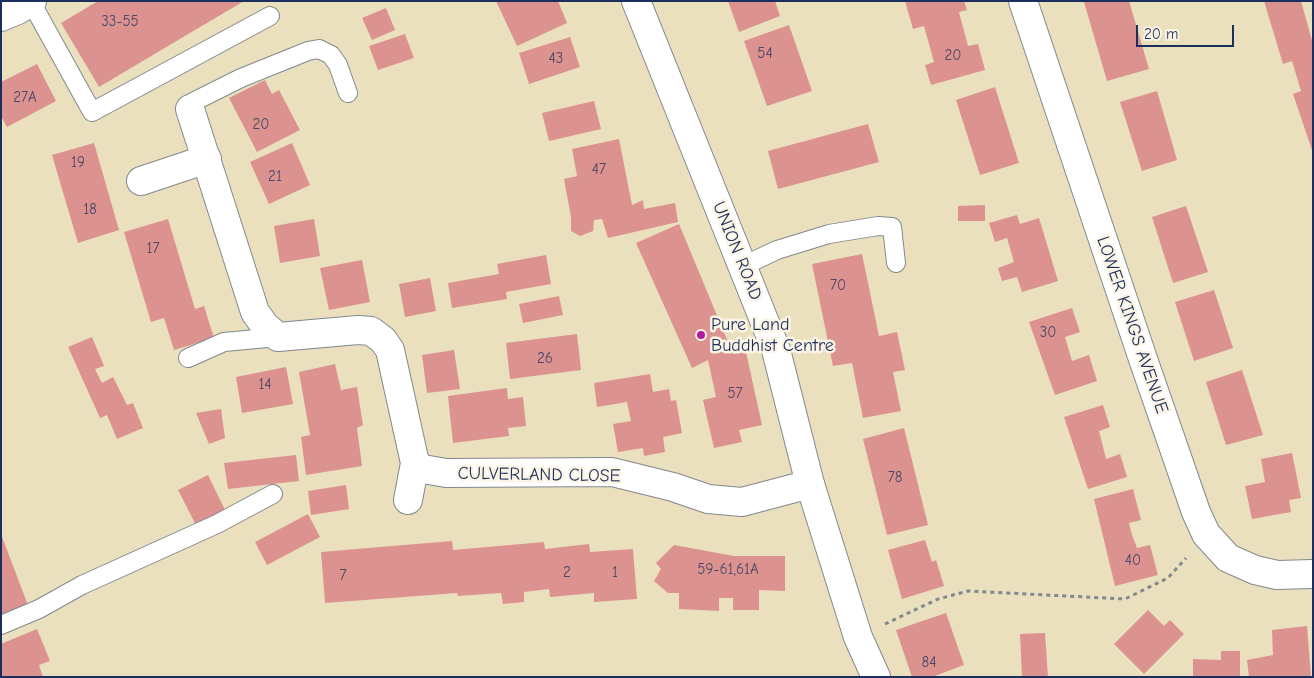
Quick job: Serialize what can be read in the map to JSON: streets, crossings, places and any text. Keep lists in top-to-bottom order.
{
  "streets": {
    "street": ["UNION ROAD", "LOWER KINGS AVENUE", "CULVERLAND CLOSE"]
  },
  "crossings": [
    ["UNION ROAD", "CULVERLAND CLOSE"]
  ],
  "places": ["Pure Land Buddhist Centre"],
  "house_numbers": [
    "33-55",
    "54",
    "20",
    "43",
    "27A",
    "20",
    "19",
    "47",
    "21",
    "18",
    "17",
    "70",
    "30",
    "26",
    "14",
    "57",
    "78",
    "40",
    "59-61,61A",
    "2",
    "1",
    "7",
    "84"
  ],
  "scale_bar": "20 m"
}
